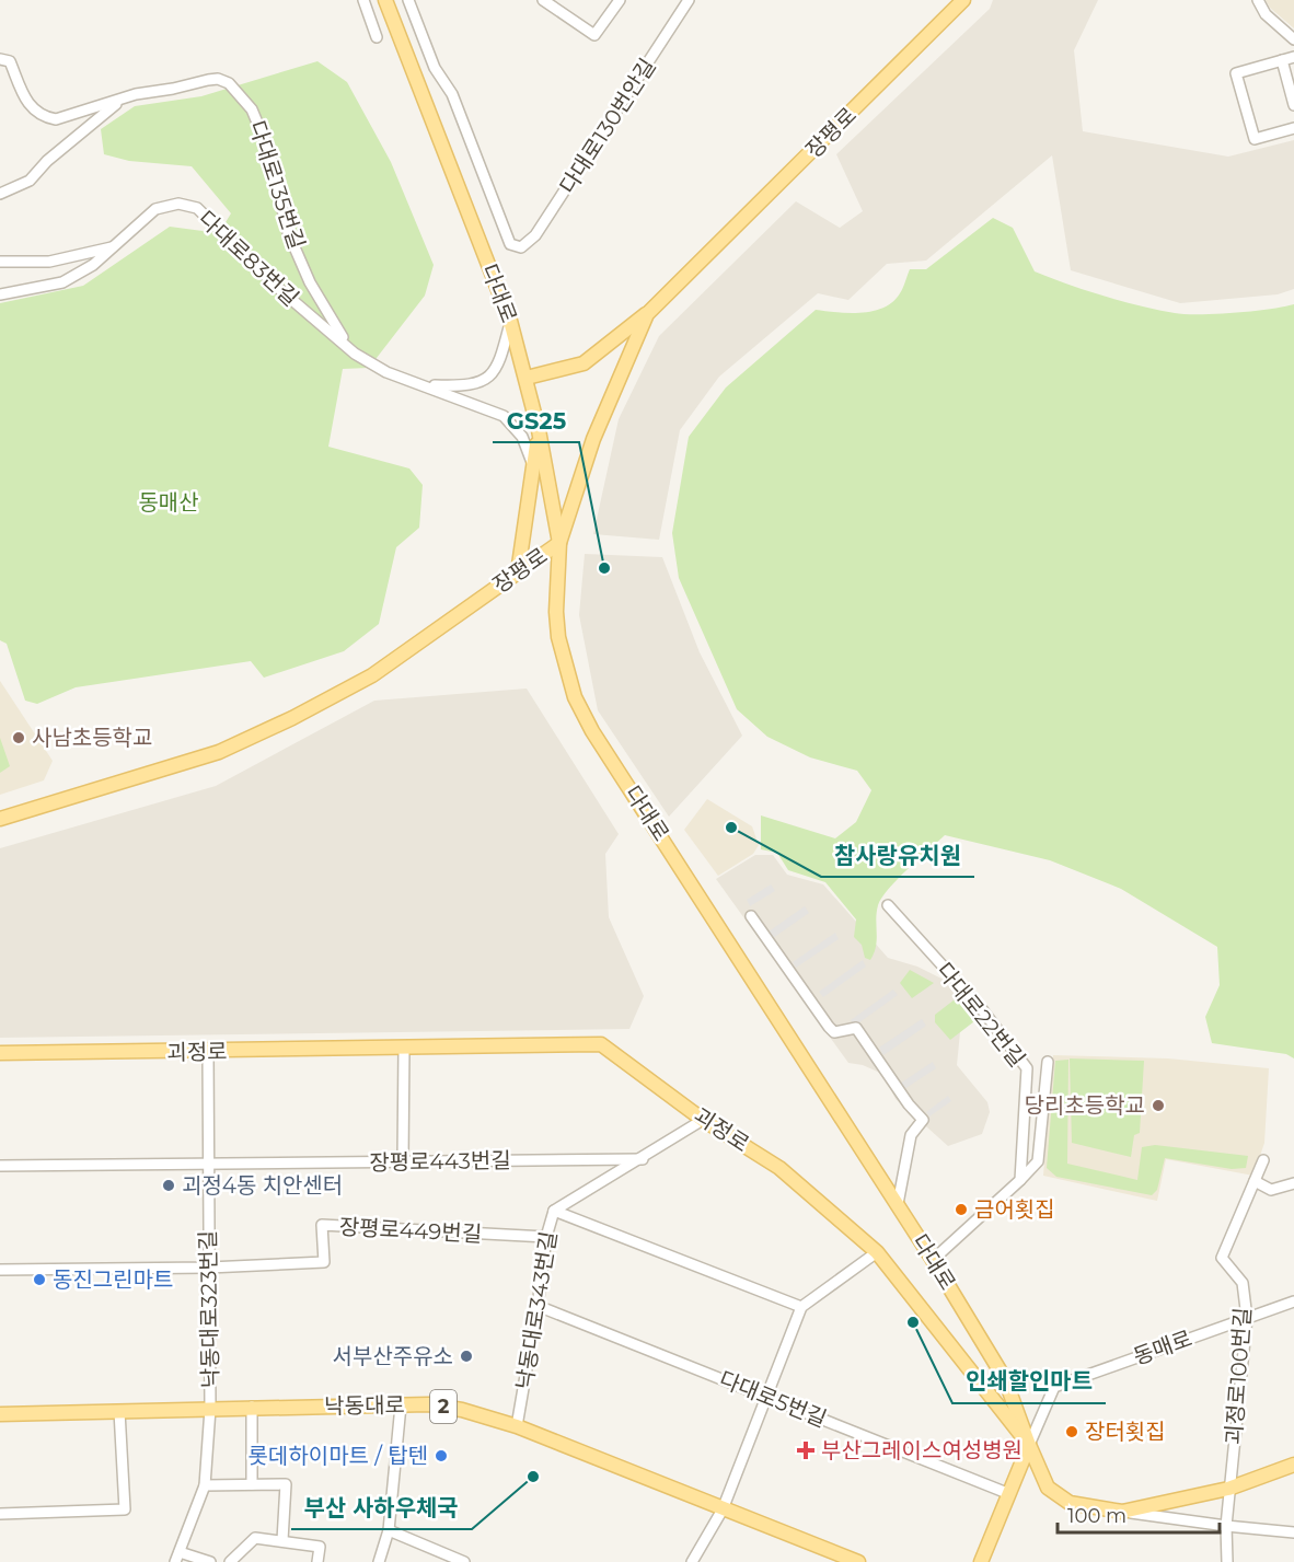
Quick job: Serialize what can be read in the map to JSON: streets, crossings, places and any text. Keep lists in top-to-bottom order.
{
  "streets": {
    "main road": [
      "장평로",
      "다대로",
      "괴정로",
      "낙동대로",
      "2"
    ],
    "street": [
      "다대로130번안길",
      "다대로135번길",
      "다대로83번길",
      "다대로22번길",
      "장평로443번길",
      "장평로449번길",
      "낙동대로323번길",
      "낙동대로343번길",
      "동매로",
      "괴정로100번길",
      "다대로5번길"
    ]
  },
  "crossings": [
    ["장평로", "다대로"],
    ["다대로135번길", "다대로83번길"],
    ["다대로", "괴정로"],
    ["다대로", "동매로"],
    ["괴정로", "낙동대로323번길"],
    ["괴정로", "낙동대로343번길"],
    ["괴정로", "동매로"],
    ["괴정로", "괴정로100번길"],
    ["장평로443번길", "낙동대로323번길"],
    ["장평로443번길", "낙동대로343번길"],
    ["장평로449번길", "낙동대로323번길"],
    ["장평로449번길", "낙동대로343번길"],
    ["낙동대로323번길", "낙동대로"],
    ["낙동대로343번길", "다대로5번길"],
    ["낙동대로343번길", "낙동대로"],
    ["동매로", "괴정로100번길"]
  ],
  "parks": ["동매산"],
  "places": {
    "other": [
      "GS25",
      "사남초등학교",
      "참사랑유치원",
      "당리초등학교",
      "괴정4동 치안센터",
      "금어횟집",
      "동진그린마트",
      "인쇄할인마트",
      "서부산주유소",
      "장터횟집",
      "롯데하이마트 / 탑텐",
      "부산 사하우체국"
    ],
    "health": ["부산그레이스여성병원"]
  },
  "scale_bar": "100 m"
}
